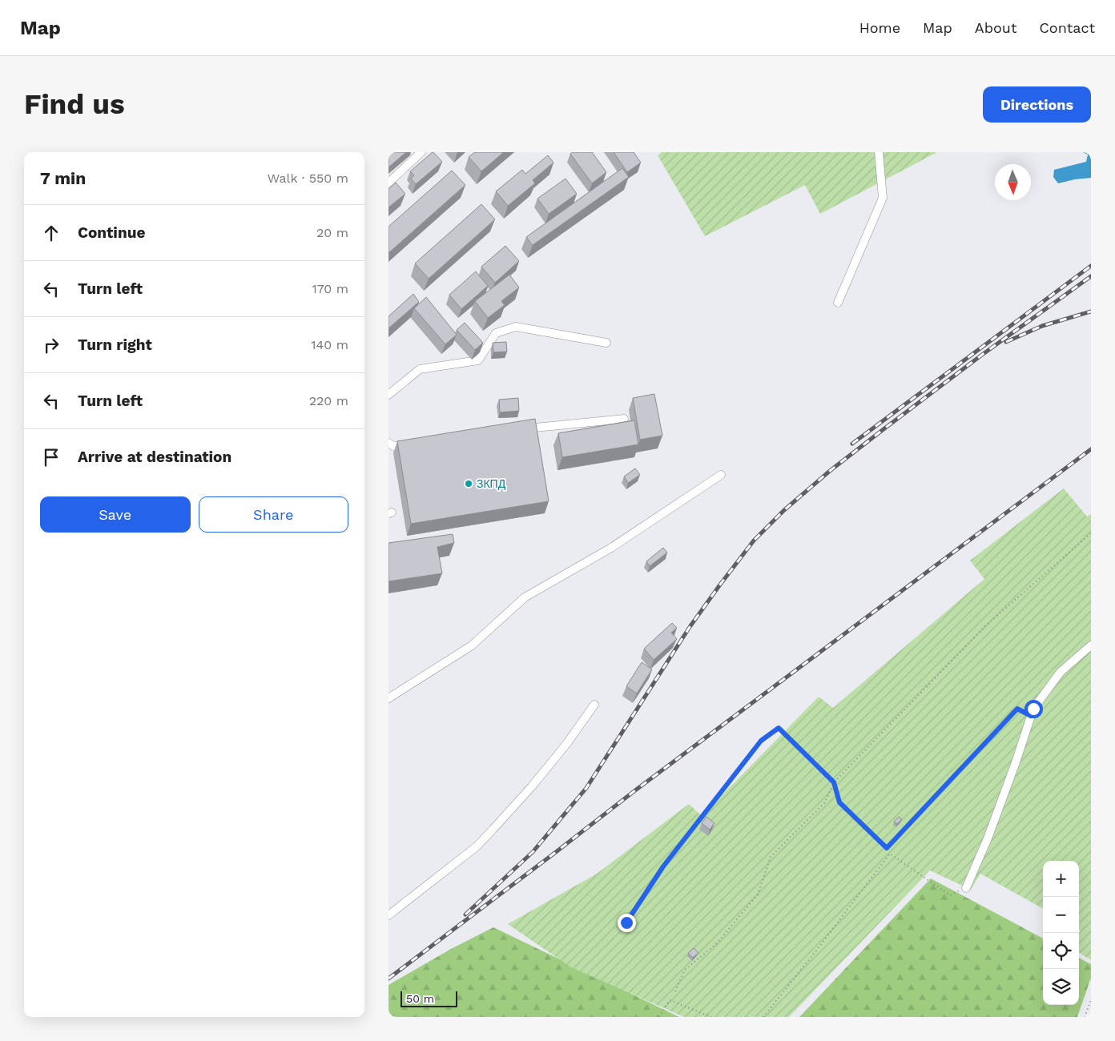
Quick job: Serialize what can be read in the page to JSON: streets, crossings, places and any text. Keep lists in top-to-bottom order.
{
  "places": ["ЗКПД"],
  "scale_bar": "50 m",
  "north": "bottom",
  "page": {
    "header": "Map",
    "nav": [
      "Home",
      "Map",
      "About",
      "Contact"
    ],
    "buttons": [
      "Directions",
      ["Save", "Share"]
    ],
    "title": "Find us",
    "heading": ["7 min", "Walk · 550 m"],
    "list": [
      ["Continue", "20 m"],
      ["Turn left", "170 m"],
      ["Turn right", "140 m"],
      ["Turn left", "220 m"],
      "Arrive at destination"
    ],
    "map_buttons": ["+", "−"],
    "scale": "50 m"
  }
}
